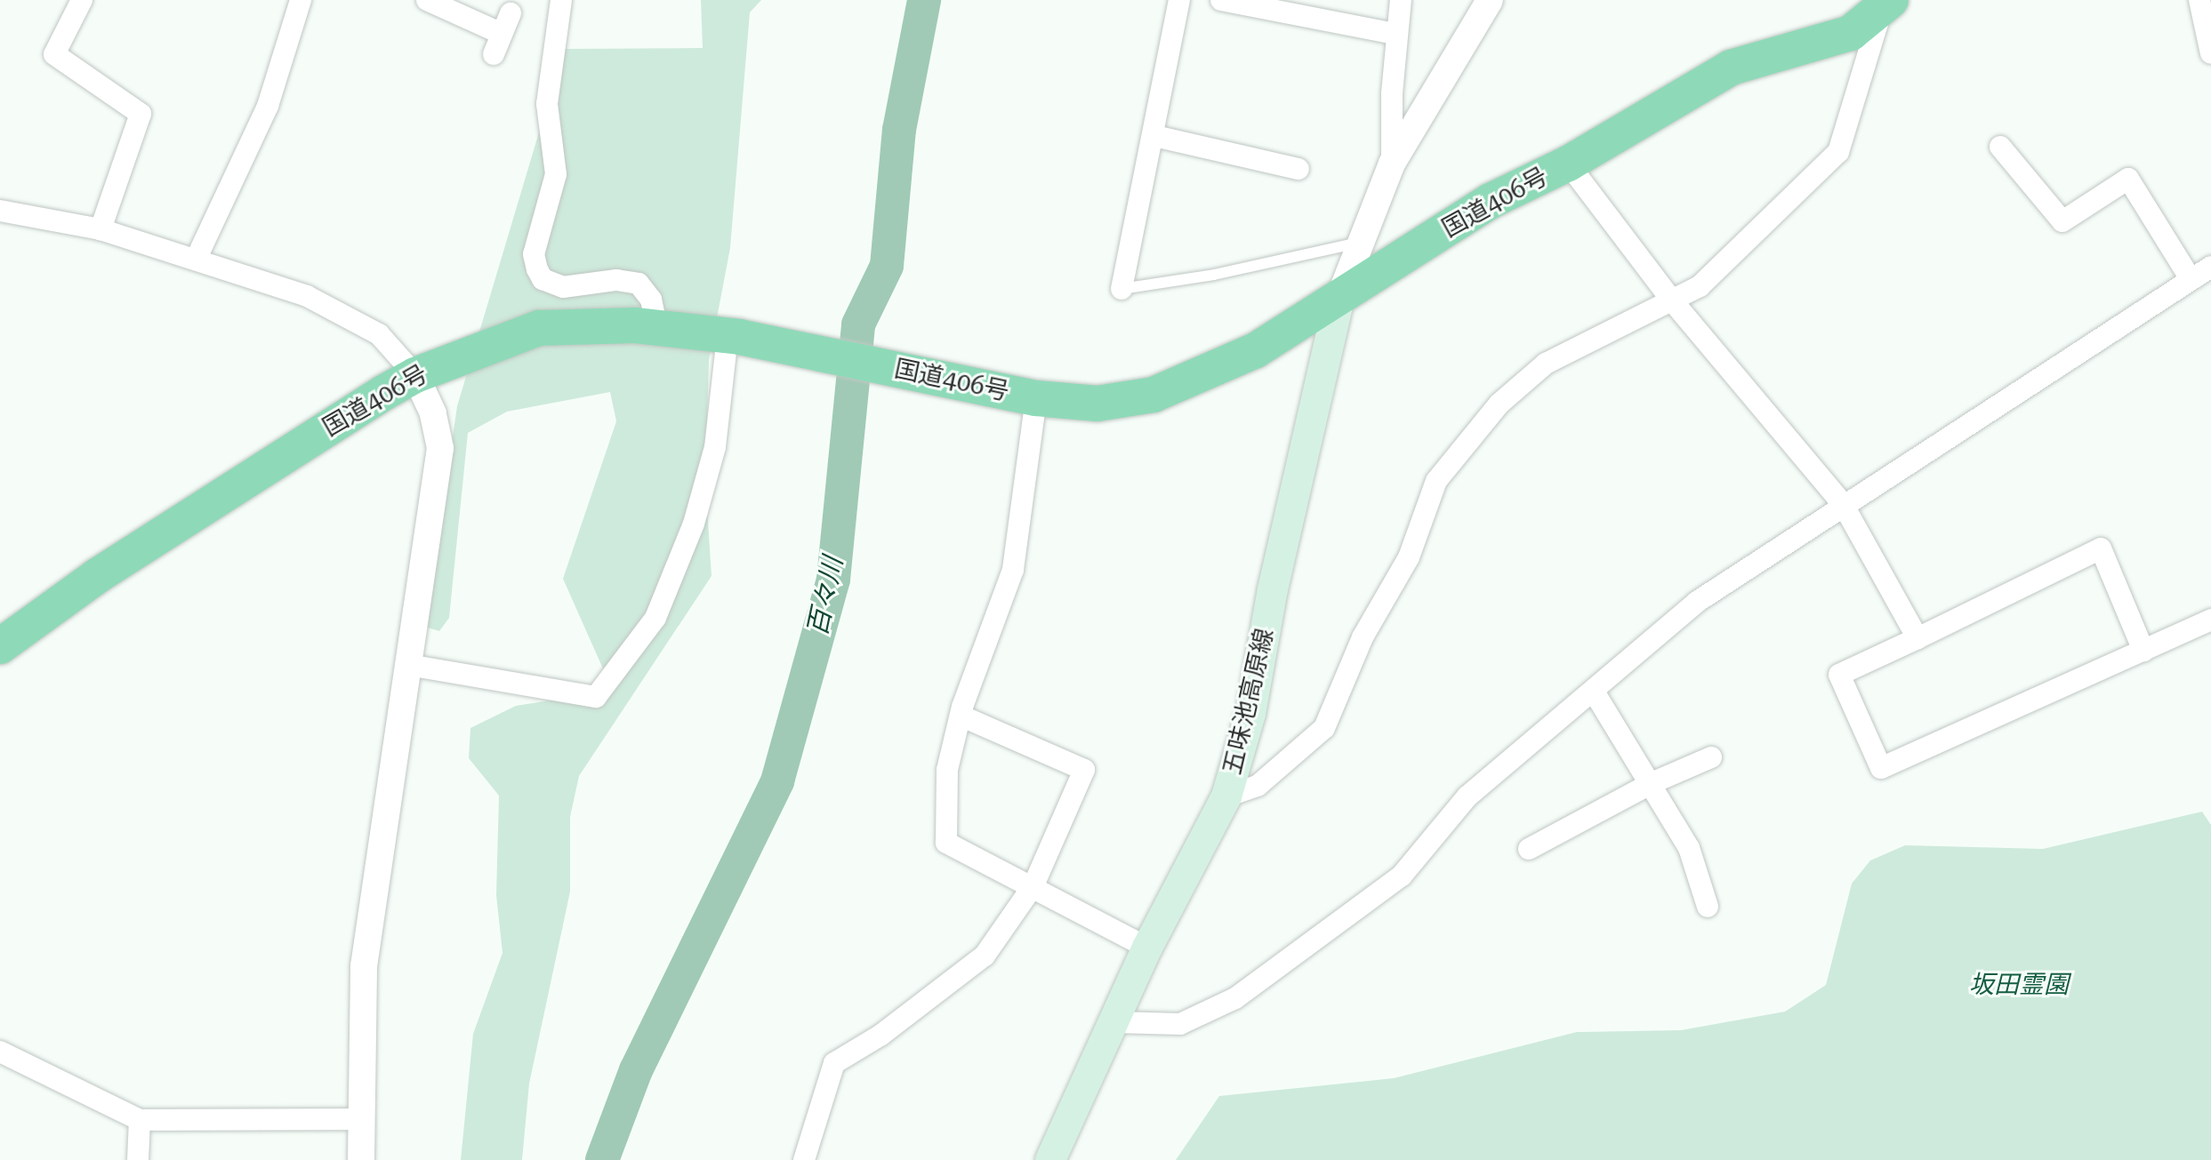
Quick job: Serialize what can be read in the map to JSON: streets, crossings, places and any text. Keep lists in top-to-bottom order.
{
  "streets": {
    "highway": ["国道406号"],
    "main road": ["五味池高原線"]
  },
  "crossings": [
    ["国道406号", "五味池高原線"]
  ],
  "water": ["百々川"],
  "parks": ["坂田霊園"]
}
